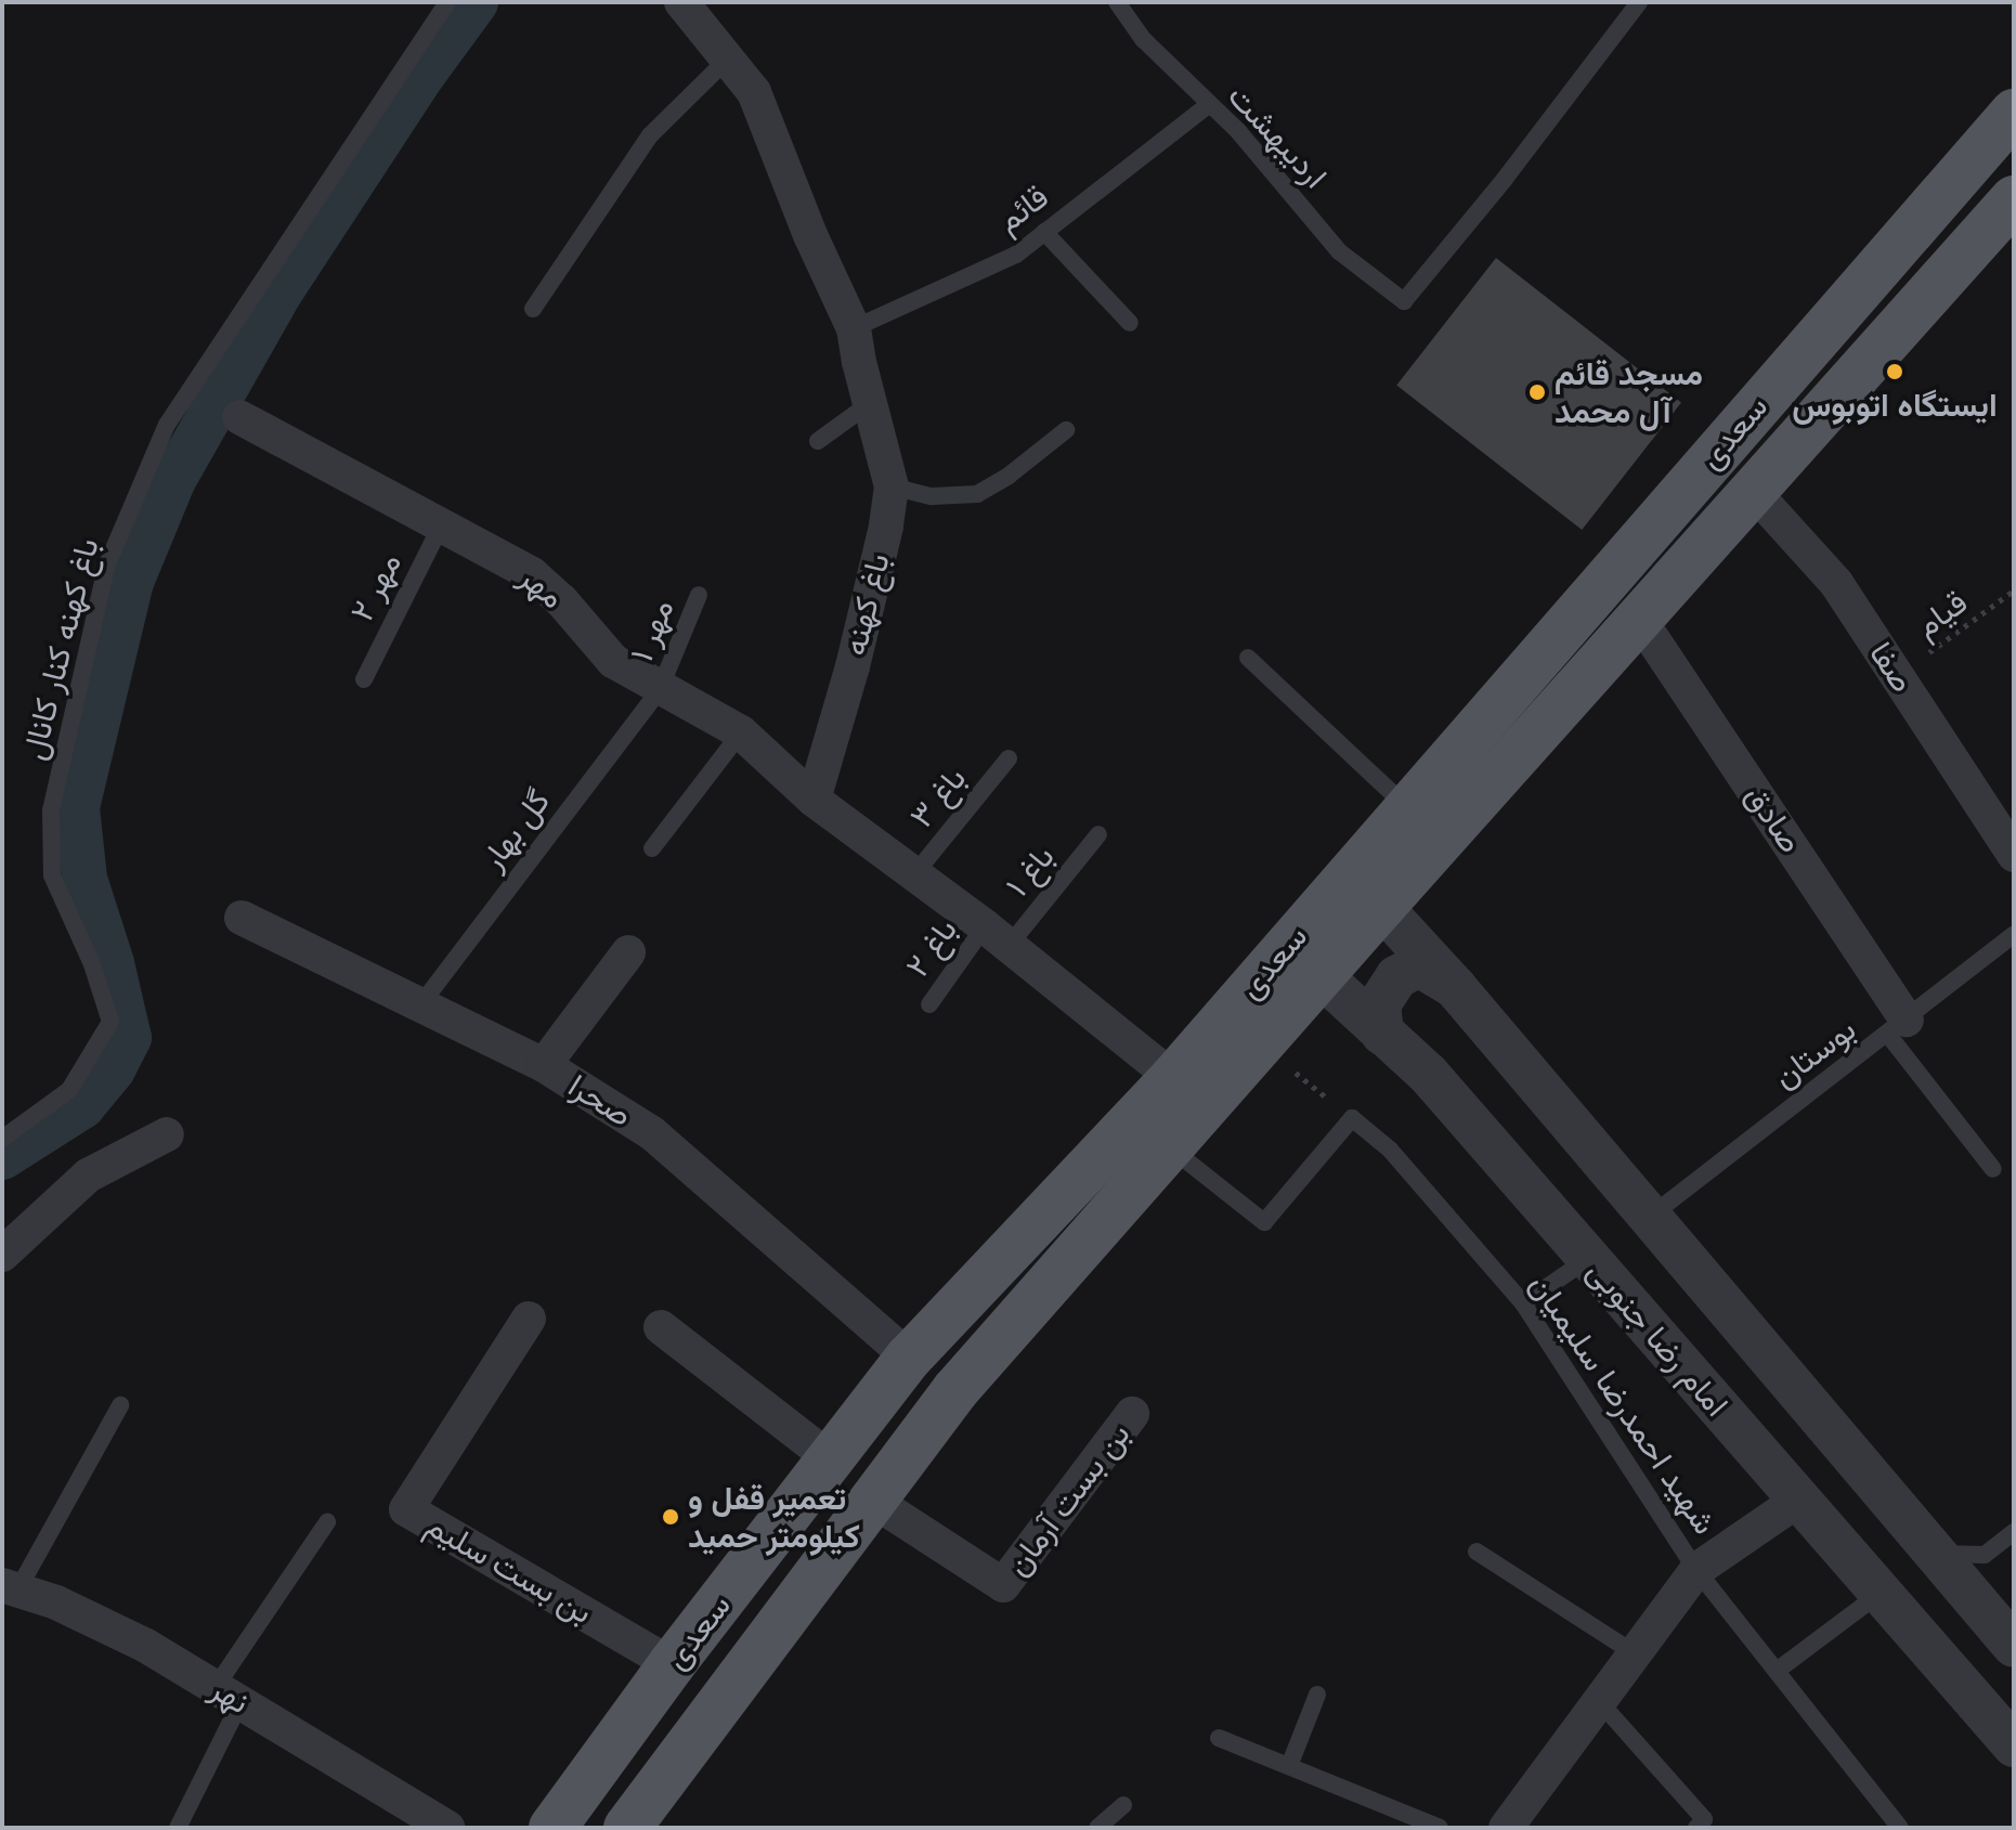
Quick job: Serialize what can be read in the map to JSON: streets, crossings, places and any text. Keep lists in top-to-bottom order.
{
  "streets": {
    "main road": ["سعدی"],
    "street": [
      "مهر",
      "باغ کهنه",
      "صفا",
      "صادق",
      "صحرا",
      "امام رضا جنوبی",
      "بن بست آرمان",
      "بن بست سلیم",
      "نهر"
    ],
    "lane": [
      "اردیبهشت",
      "قائم",
      "مهر ۲",
      "مهر ۱",
      "باغ کهنه کنار کانال",
      "باغ ۳",
      "گل بهار",
      "باغ ۱",
      "باغ ۲",
      "بوستان",
      "شهید احمدرضا سلیمیان"
    ],
    "path": ["قیام"]
  },
  "crossings": [
    ["اردیبهشت", "قائم"],
    ["قائم", "باغ کهنه"],
    ["سعدی", "صفا"],
    ["سعدی", "صادق"],
    ["سعدی", "صحرا"],
    ["سعدی", "امام رضا جنوبی"],
    ["سعدی", "بن بست آرمان"],
    ["سعدی", "بن بست سلیم"],
    ["مهر ۲", "مهر"],
    ["مهر", "باغ کهنه"],
    ["مهر", "مهر ۱"],
    ["مهر", "گل بهار"],
    ["قیام", "صفا"],
    ["مهر ۱", "گل بهار"],
    ["صادق", "بوستان"],
    ["گل بهار", "صحرا"],
    ["باغ ۱", "باغ ۲"]
  ],
  "places": ["ایستگاه اتوبوس", "مسجد قائم آل محمد", "تعمیر قفل و کیلومتر حمید"]
}
